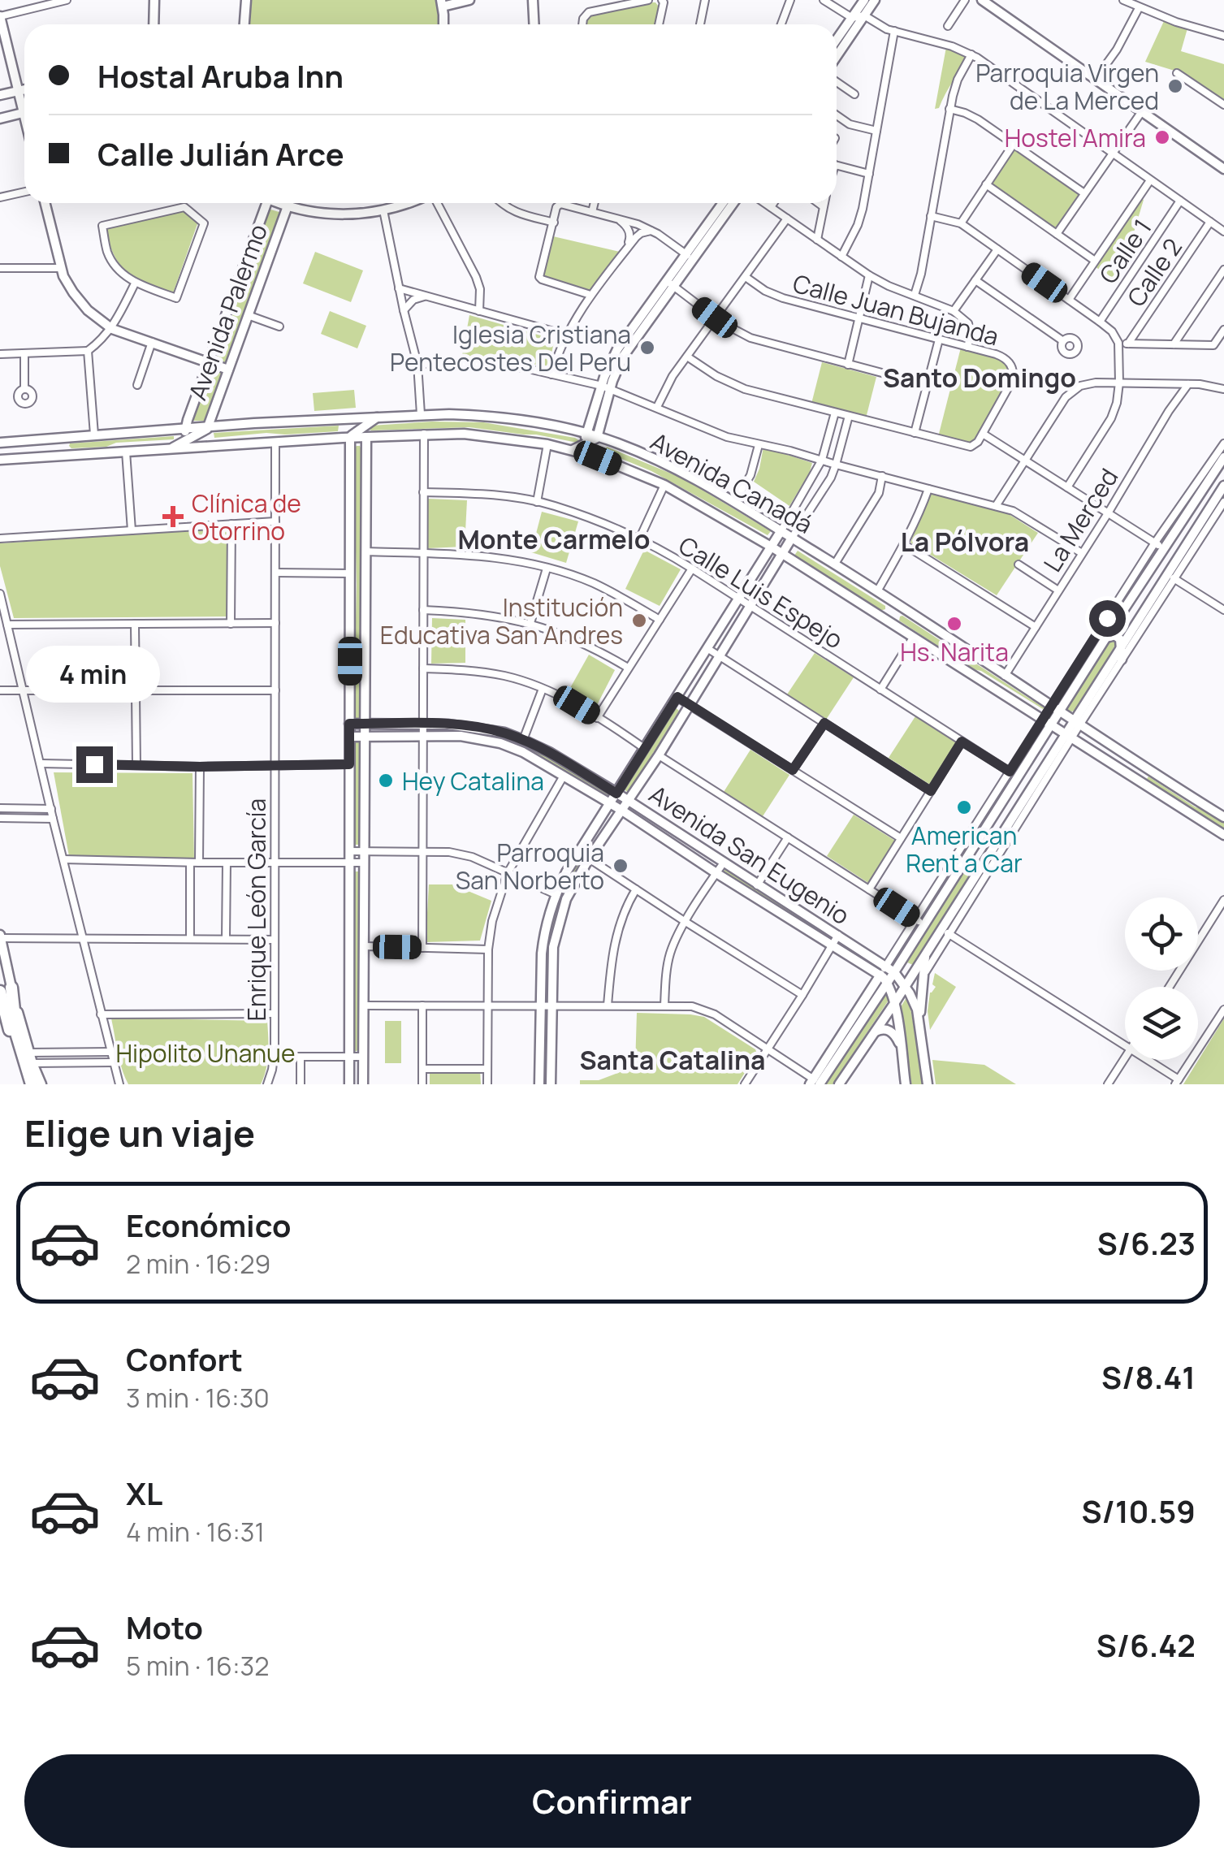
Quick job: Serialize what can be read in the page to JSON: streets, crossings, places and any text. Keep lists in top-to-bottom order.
{
  "streets": {
    "street": [
      "Calle 1",
      "Calle 2",
      "Calle Juan Bujanda",
      "Avenida Palermo",
      "Avenida Canadá",
      "La Merced",
      "Calle Luis Espejo",
      "Avenida San Eugenio",
      "Enrique León García"
    ]
  },
  "crossings": [
    ["Avenida Palermo", "Avenida Canadá"],
    ["Avenida Canadá", "La Merced"],
    ["Avenida Canadá", "Enrique León García"]
  ],
  "districts": [
    "Santo Domingo",
    "Monte Carmelo",
    "La Pólvora",
    "Santa Catalina"
  ],
  "parks": ["Hipolito Unanue"],
  "places": {
    "other": [
      "Parroquia Virgen de La Merced",
      "Hostel Amira",
      "Iglesia Cristiana Pentecostes Del Peru",
      "Institución Educativa San Andres",
      "Hs. Narita",
      "Hey Catalina",
      "American Rent a Car",
      "Parroquia San Norberto"
    ],
    "health": ["Clínica de Otorrino"]
  },
  "page": {
    "banner": ["Hostal Aruba Inn", "Calle Julián Arce"],
    "bubble": "4 min",
    "heading": "Elige un viaje",
    "list": [
      {
        "name": "Económico",
        "note": "2 min · 16:29",
        "value": "S/6.23"
      },
      {
        "name": "Confort",
        "note": "3 min · 16:30",
        "value": "S/8.41"
      },
      {
        "name": "XL",
        "note": "4 min · 16:31",
        "value": "S/10.59"
      },
      {
        "name": "Moto",
        "note": "5 min · 16:32",
        "value": "S/6.42"
      }
    ],
    "buttons": "Confirmar"
  }
}
